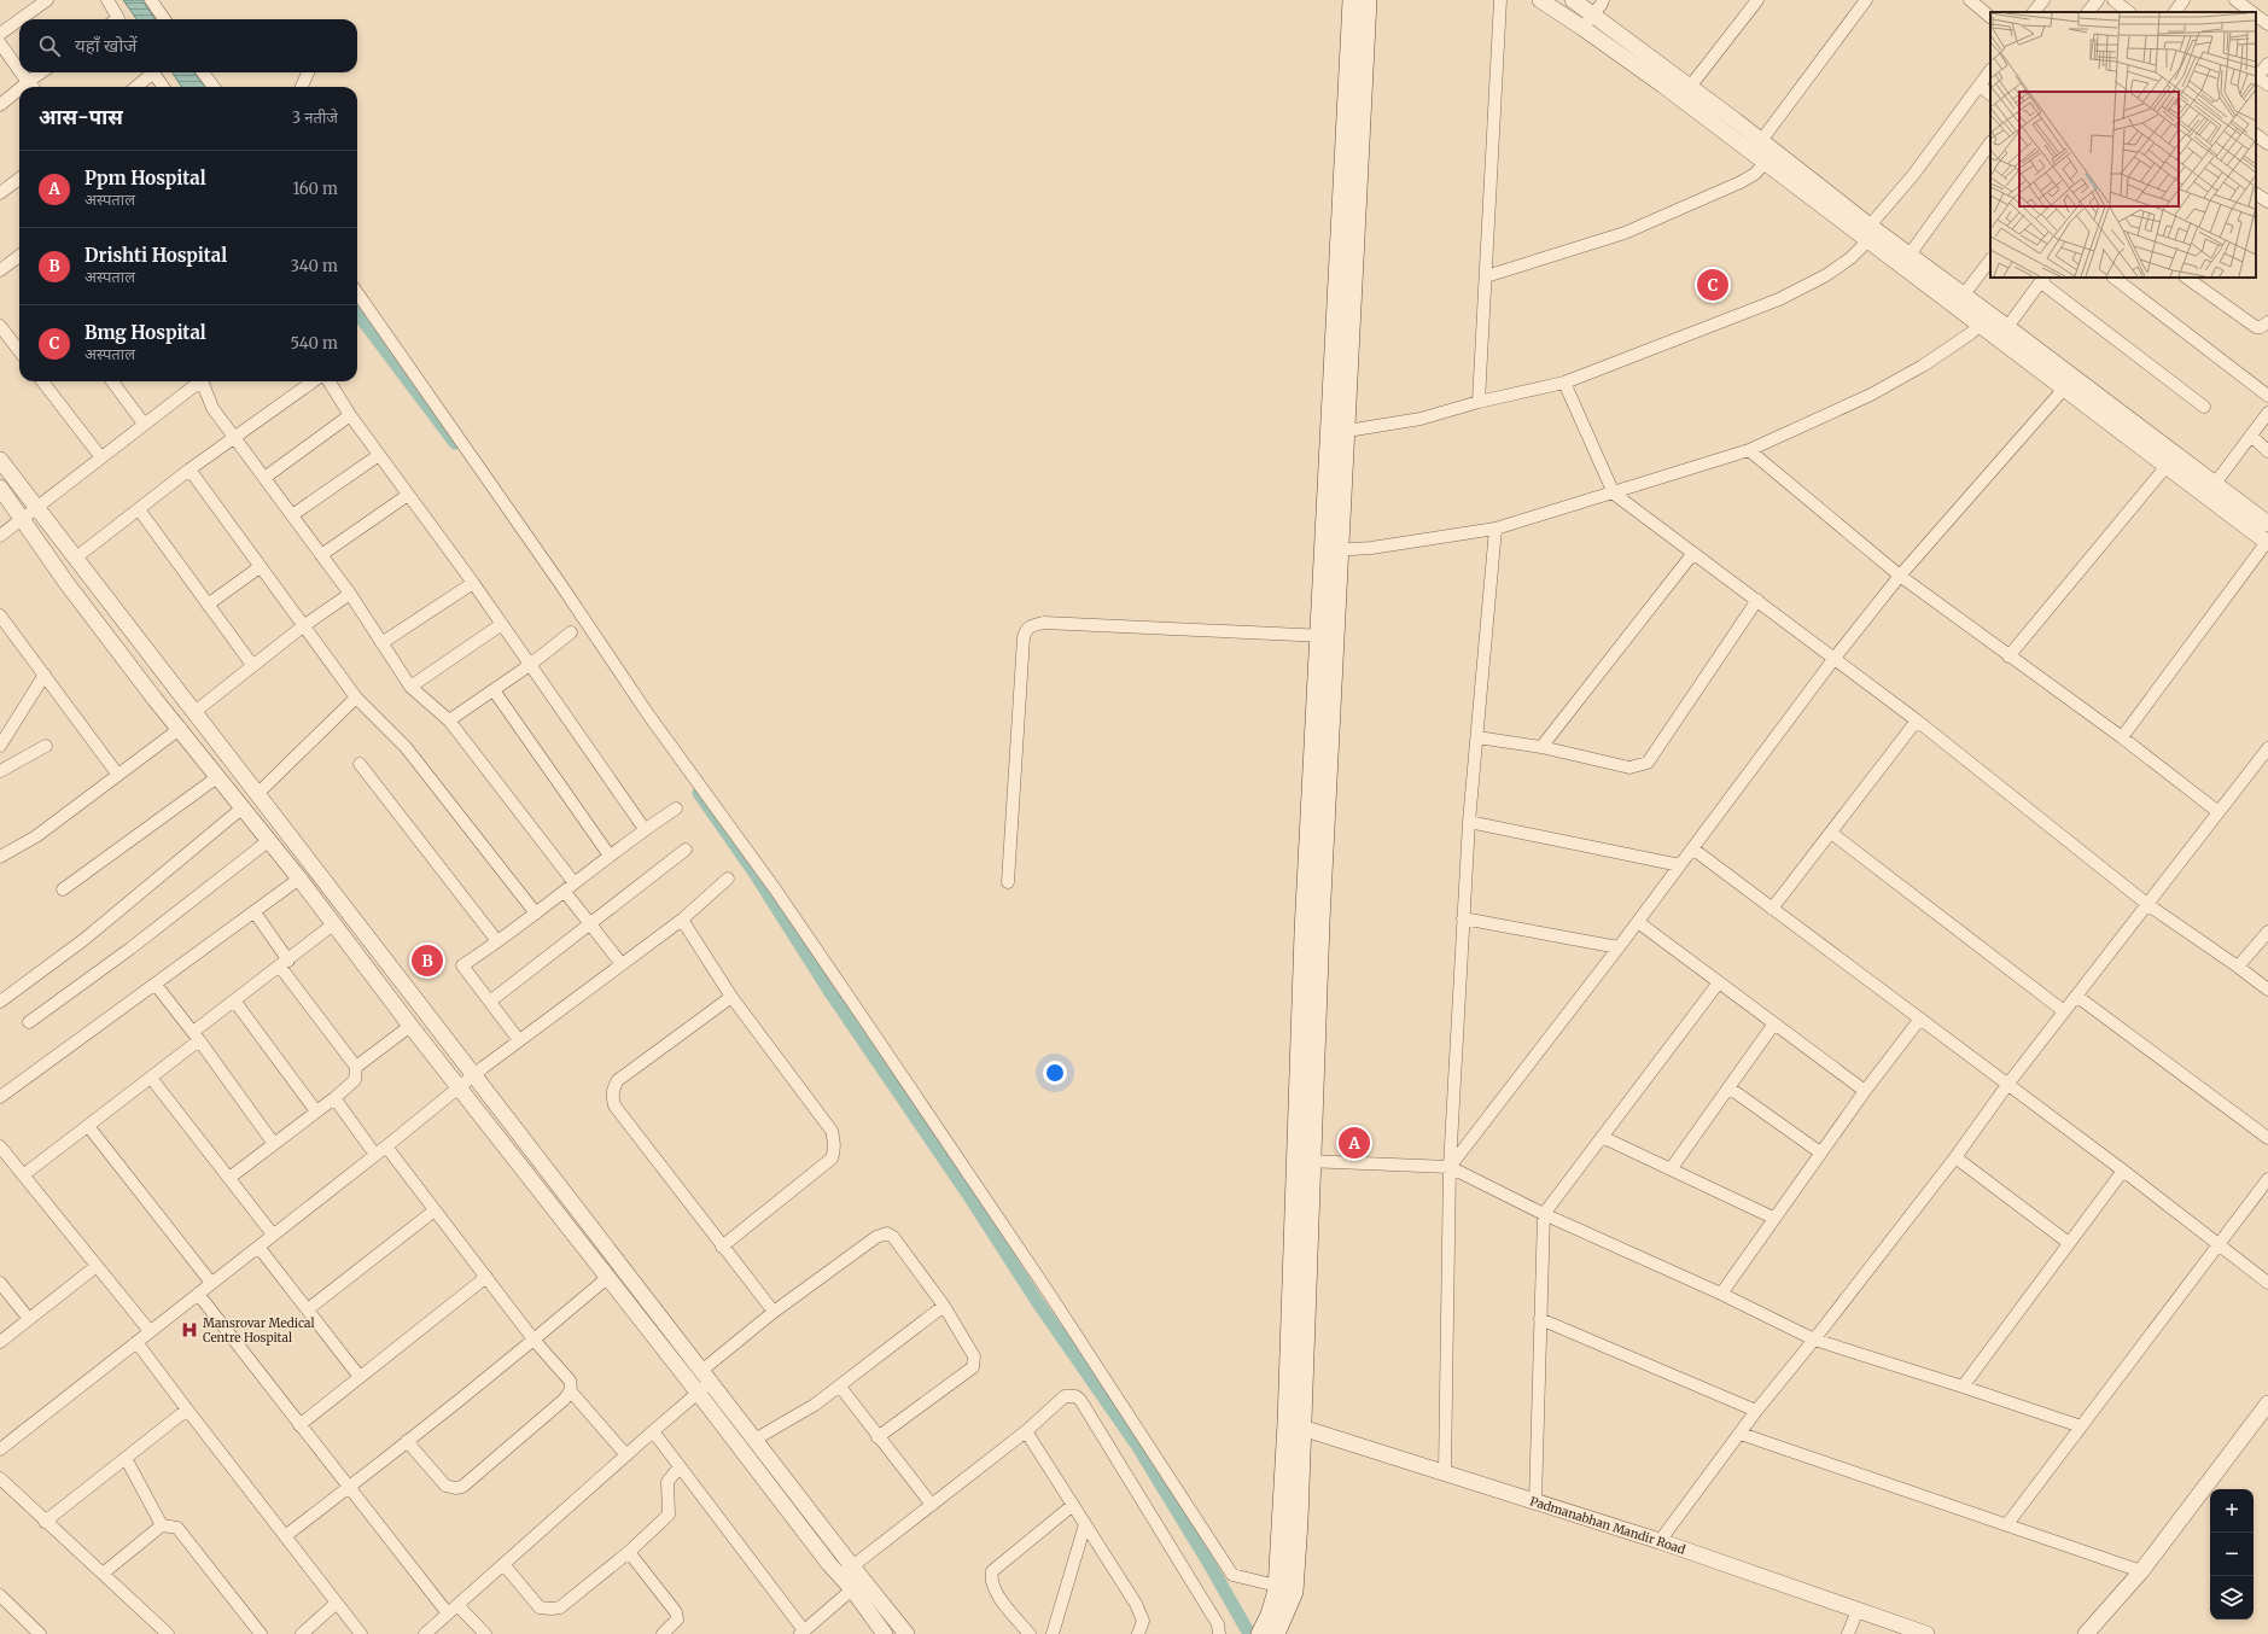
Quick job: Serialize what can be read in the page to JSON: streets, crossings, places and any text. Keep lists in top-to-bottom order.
{
  "streets": {
    "street": ["Padmanabhan Mandir Road"]
  },
  "places": {
    "hospital": ["Mansrovar Medical Centre Hospital"]
  },
  "page": {
    "search": "यहाँ खोजें",
    "heading": ["आस-पास", "3 नतीजे"],
    "list": [
      {
        "mark": "A",
        "name": "Ppm Hospital",
        "note": "अस्पताल",
        "value": "160 m"
      },
      {
        "mark": "B",
        "name": "Drishti Hospital",
        "note": "अस्पताल",
        "value": "340 m"
      },
      {
        "mark": "C",
        "name": "Bmg Hospital",
        "note": "अस्पताल",
        "value": "540 m"
      }
    ],
    "pins": ["C", "B", "A"],
    "map_buttons": ["+", "−"]
  }
}
